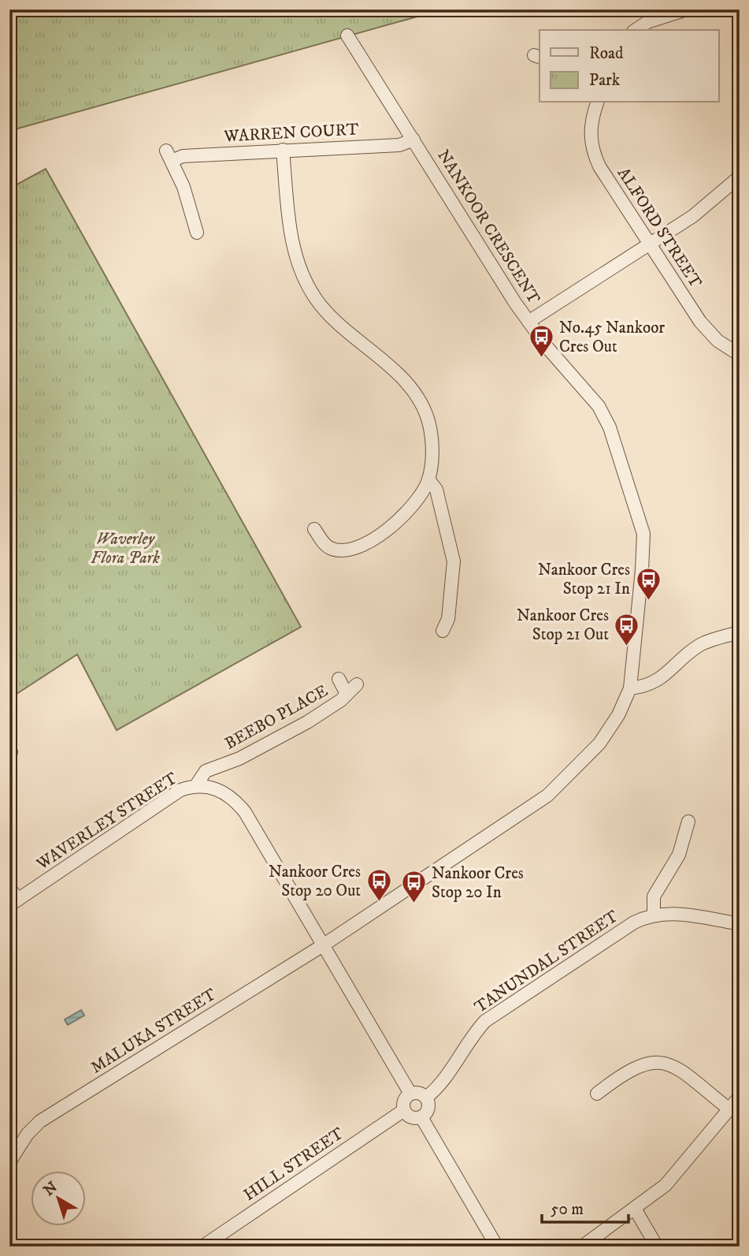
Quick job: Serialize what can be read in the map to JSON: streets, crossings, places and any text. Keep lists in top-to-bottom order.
{
  "streets": {
    "street": [
      "WARREN COURT",
      "NANKOOR CRESCENT",
      "ALFORD STREET",
      "BEEBO PLACE",
      "WAVERLEY STREET",
      "TANUNDAL STREET",
      "MALUKA STREET",
      "HILL STREET"
    ]
  },
  "crossings": [
    ["WARREN COURT", "NANKOOR CRESCENT"],
    ["NANKOOR CRESCENT", "MALUKA STREET"],
    ["BEEBO PLACE", "WAVERLEY STREET"],
    ["TANUNDAL STREET", "HILL STREET"]
  ],
  "parks": ["Waverley Flora Park"],
  "places": {
    "bus stop": [
      "No.45 Nankoor Cres Out",
      "Nankoor Cres Stop 21 In",
      "Nankoor Cres Stop 21 Out",
      "Nankoor Cres Stop 20 Out",
      "Nankoor Cres Stop 20 In"
    ]
  },
  "legend": ["Road", "Park"],
  "scale_bar": "50 m",
  "north": "top left"
}
